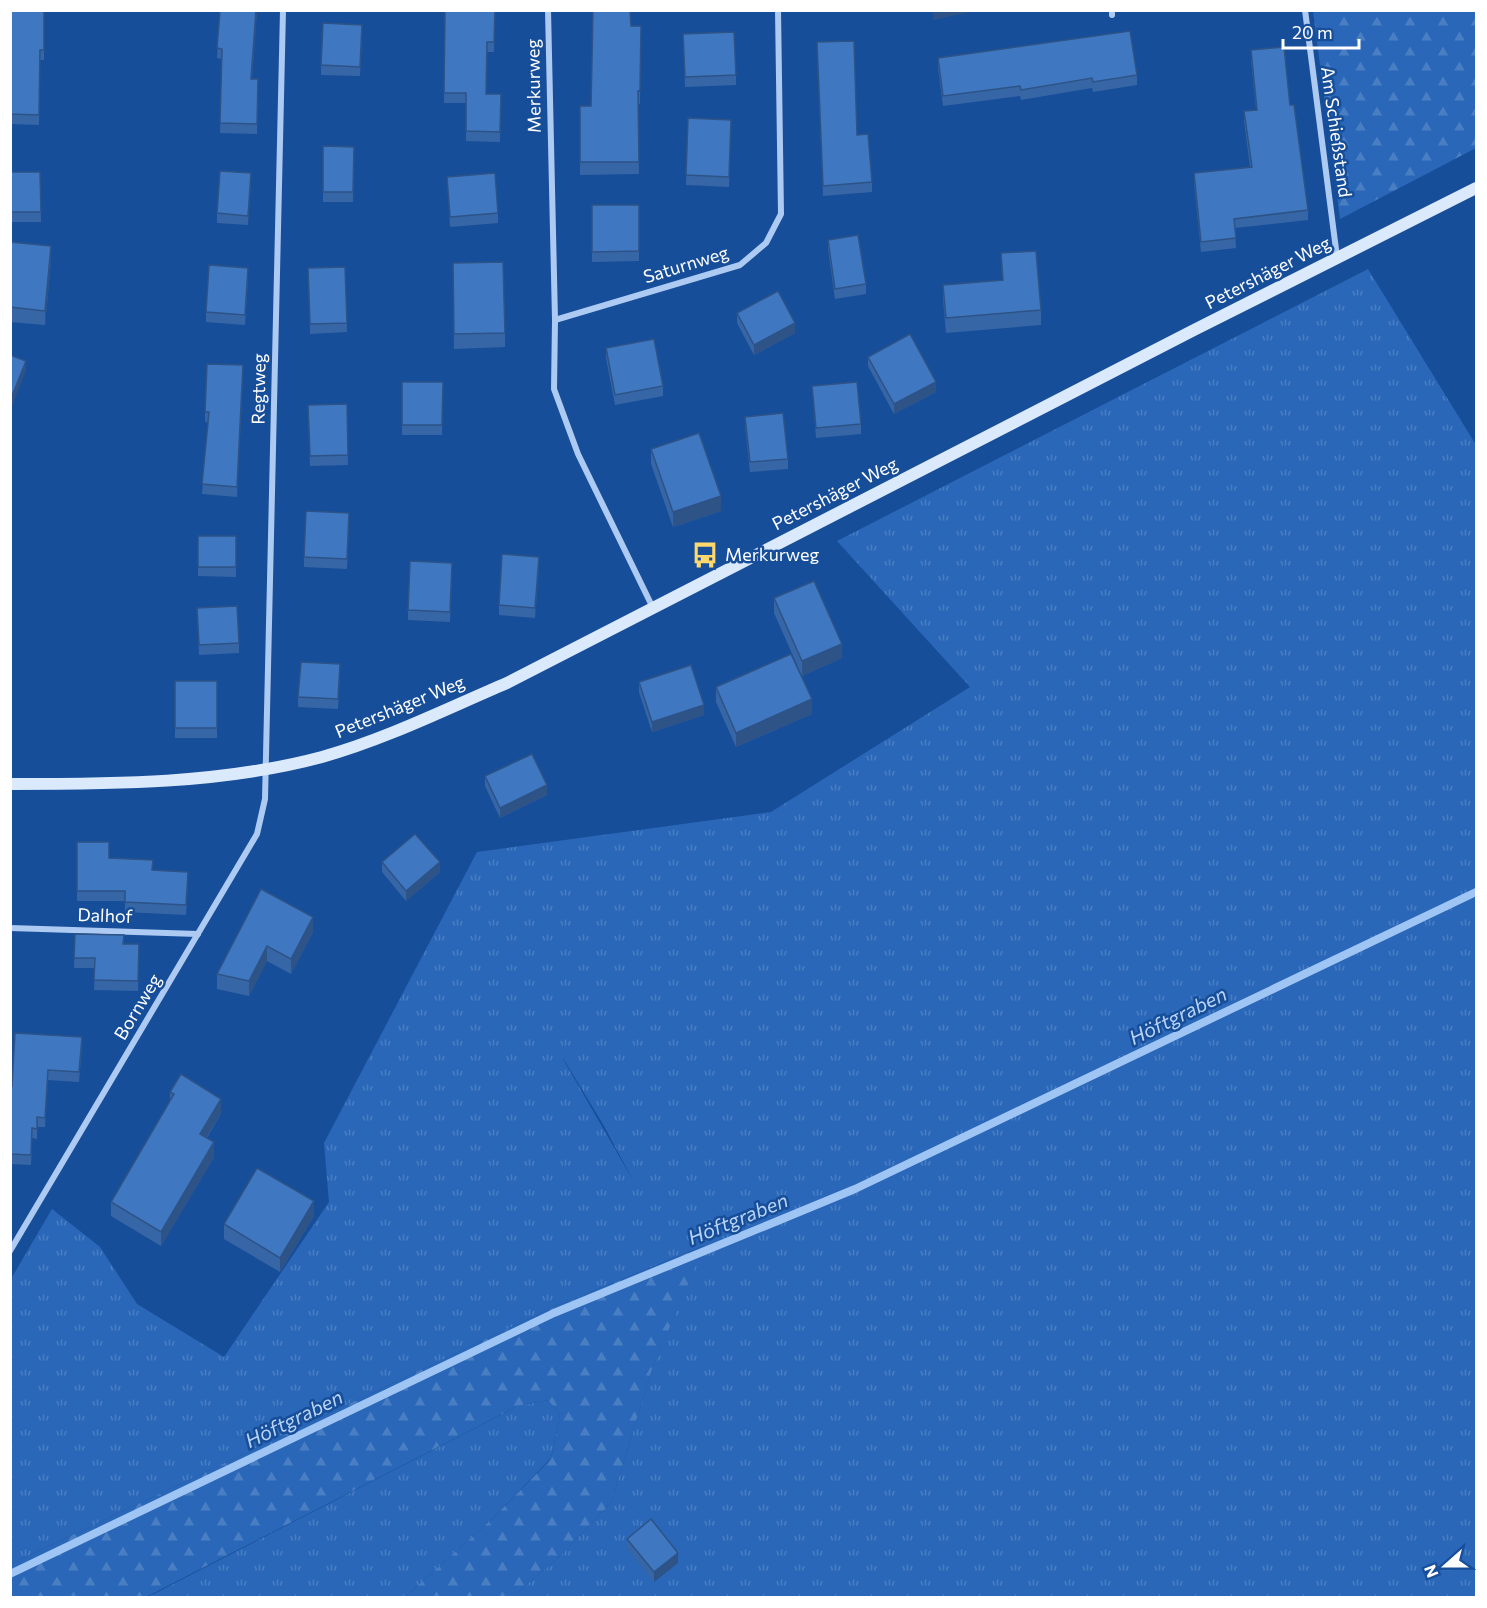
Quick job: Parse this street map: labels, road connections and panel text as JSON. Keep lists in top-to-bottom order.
{
  "streets": {
    "street": [
      "Merkurweg",
      "Am Schießstand",
      "Saturnweg",
      "Petershäger Weg",
      "Regtweg",
      "Dalhof",
      "Bornweg"
    ]
  },
  "crossings": [
    ["Merkurweg", "Saturnweg"],
    ["Merkurweg", "Petershäger Weg"],
    ["Am Schießstand", "Petershäger Weg"],
    ["Petershäger Weg", "Regtweg"],
    ["Petershäger Weg", "Bornweg"],
    ["Regtweg", "Bornweg"],
    ["Dalhof", "Bornweg"]
  ],
  "water": ["Höftgraben"],
  "places": {
    "bus stop": ["Merkurweg"]
  },
  "scale_bar": "20 m",
  "north": "left"
}
